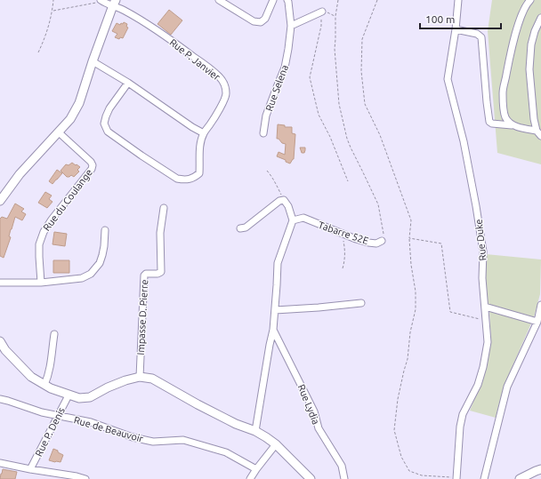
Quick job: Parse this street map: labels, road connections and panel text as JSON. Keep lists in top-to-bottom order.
{
  "streets": {
    "street": [
      "Rue P. Janvier",
      "Rue Selena",
      "Rue du Coulange",
      "Tabarre 52E",
      "Rue Duke",
      "Impasse D. Pierre",
      "Rue Lydia",
      "Rue de Beauvoir",
      "Rue P. Denis"
    ]
  },
  "crossings": [
    ["Rue de Beauvoir", "Rue P. Denis"]
  ],
  "scale_bar": "100 m"
}
